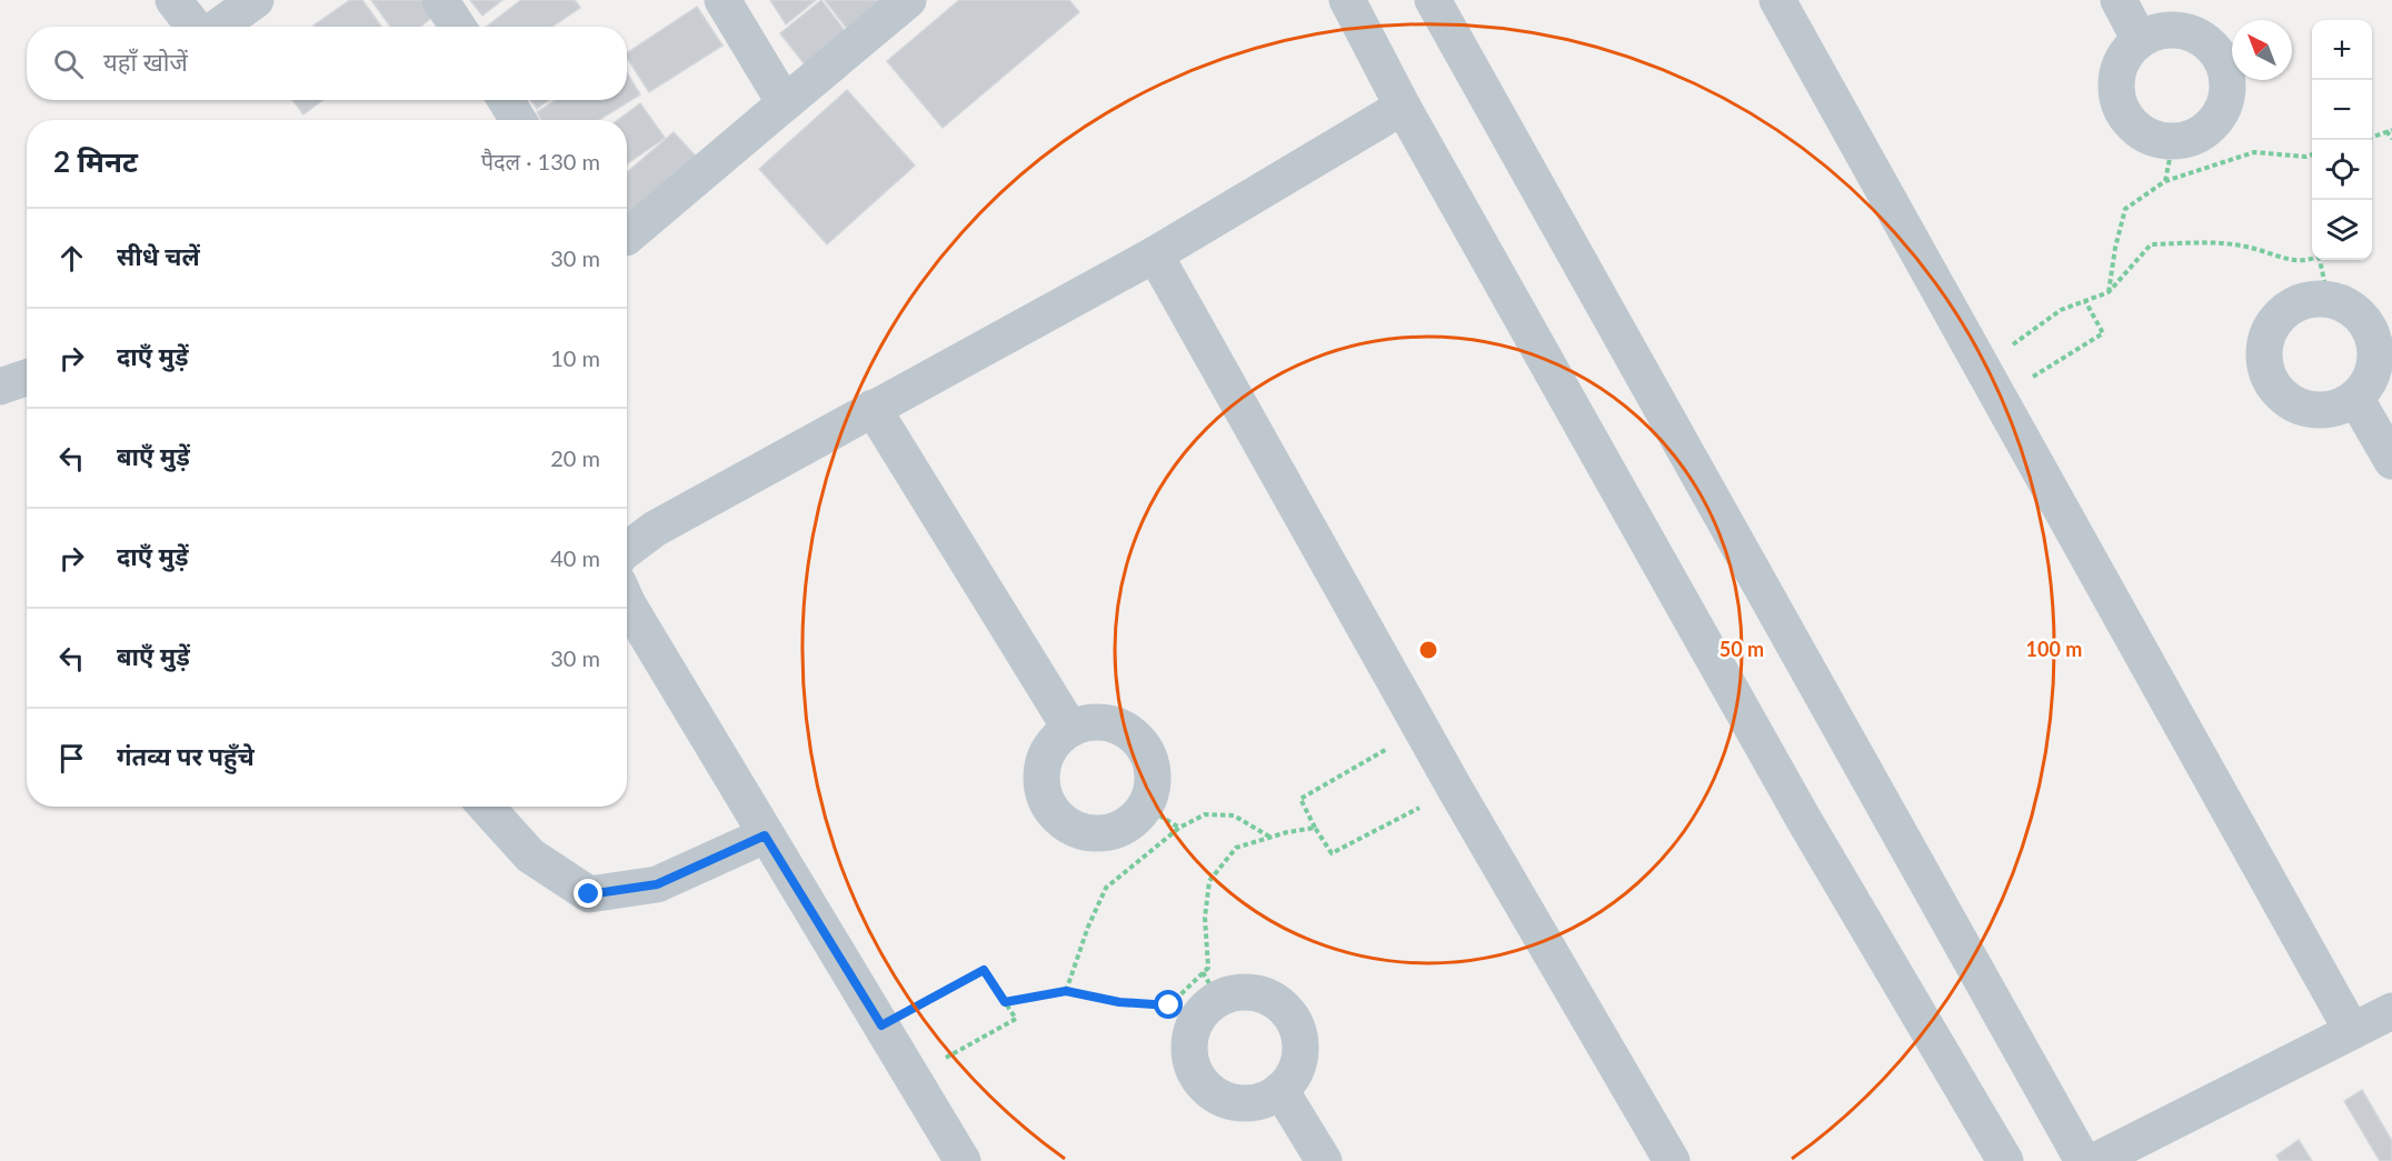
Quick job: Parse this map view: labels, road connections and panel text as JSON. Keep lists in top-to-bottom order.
{
  "north": "top left",
  "page": {
    "map_buttons": ["+", "−"],
    "search": "यहाँ खोजें",
    "heading": ["2 मिनट", "पैदल · 130 m"],
    "list": [
      ["सीधे चलें", "30 m"],
      ["दाएँ मुड़ें", "10 m"],
      ["बाएँ मुड़ें", "20 m"],
      ["दाएँ मुड़ें", "40 m"],
      ["बाएँ मुड़ें", "30 m"],
      "गंतव्य पर पहुँचे"
    ]
  },
  "rings": ["50 m", "100 m"]
}
